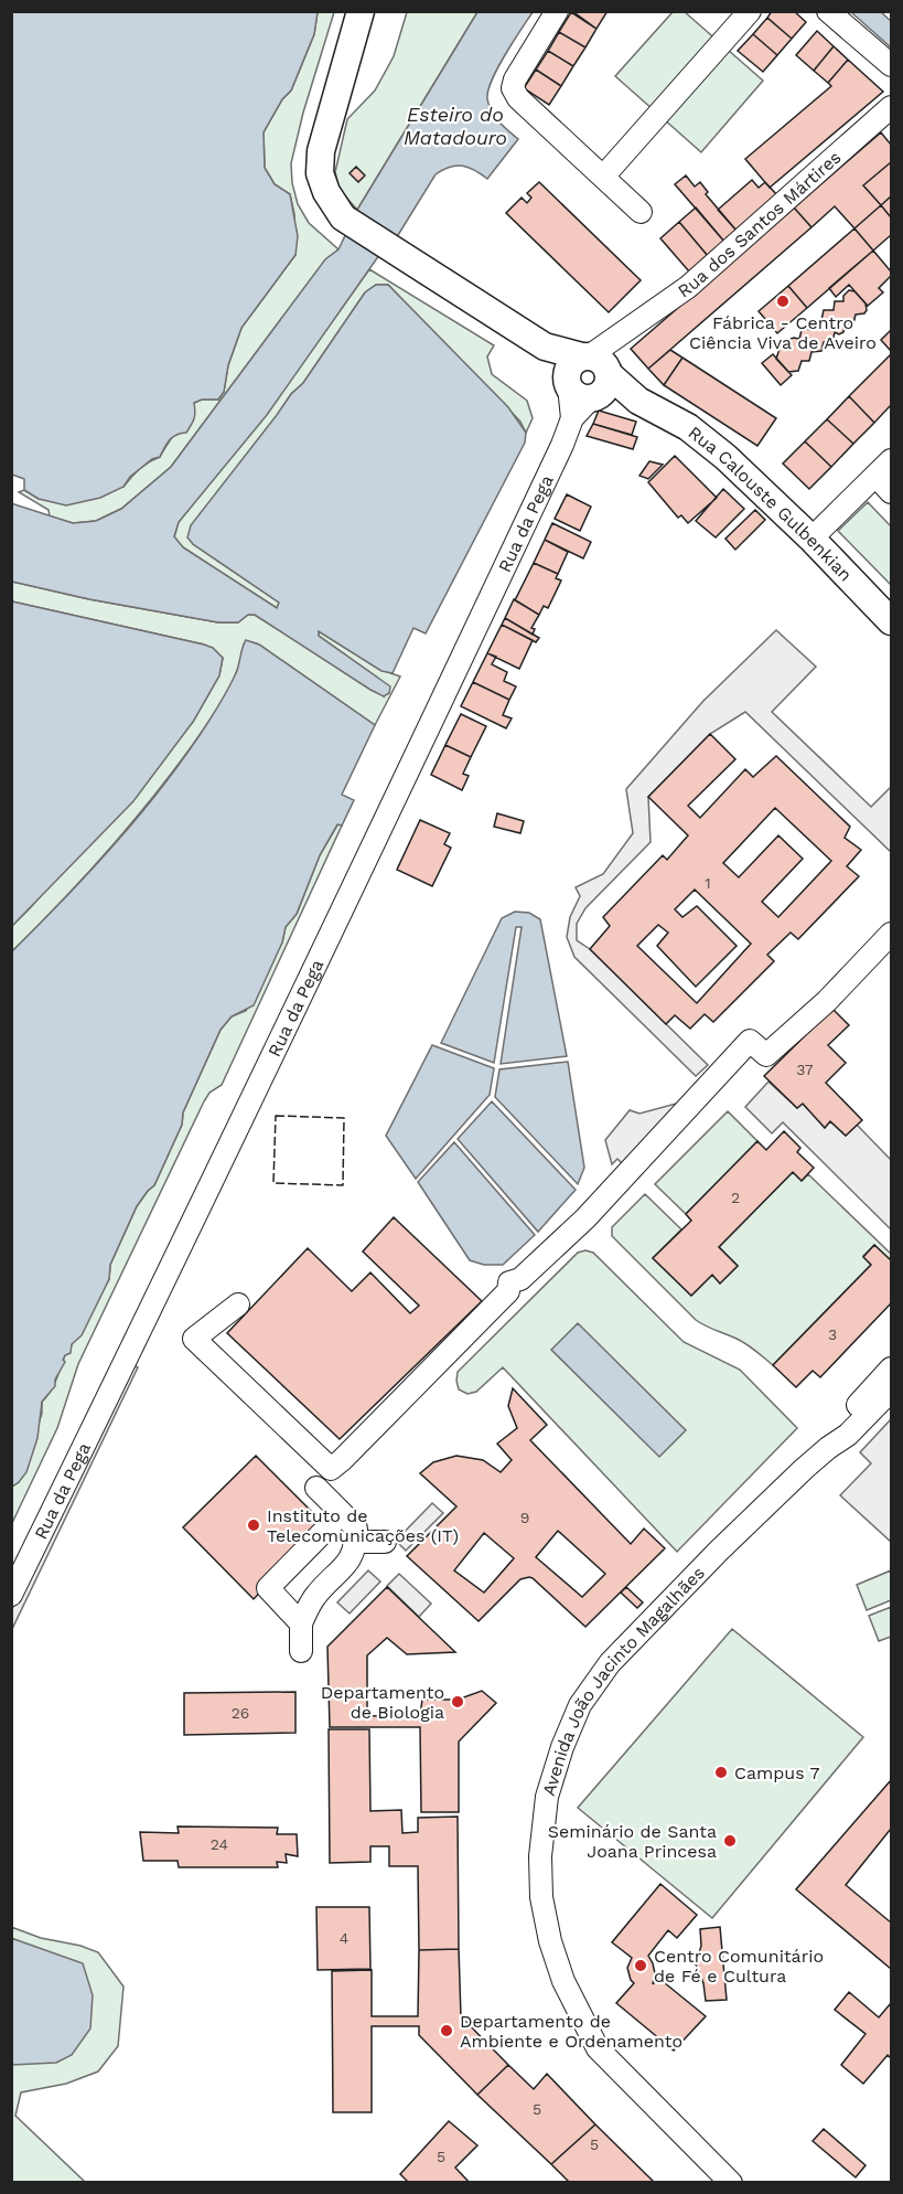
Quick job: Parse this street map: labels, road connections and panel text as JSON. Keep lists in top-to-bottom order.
{
  "streets": {
    "main road": ["Rua Calouste Gulbenkian"],
    "street": ["Rua dos Santos Mártires", "Rua da Pega", "Avenida João Jacinto Magalhães"]
  },
  "crossings": [
    ["Rua dos Santos Mártires", "Rua Calouste Gulbenkian"],
    ["Rua dos Santos Mártires", "Rua da Pega"],
    ["Rua Calouste Gulbenkian", "Rua da Pega"]
  ],
  "water": ["Esteiro do Matadouro"],
  "places": [
    "Fábrica - Centro Ciência Viva de Aveiro",
    "Instituto de Telecomunicações (IT)",
    "Departamento de Biologia",
    "Campus 7",
    "Seminário de Santa Joana Princesa",
    "Centro Comunitário de Fé e Cultura",
    "Departamento de Ambiente e Ordenamento"
  ],
  "house_numbers": [
    "1",
    "37",
    "2",
    "3",
    "9",
    "26",
    "24",
    "4",
    "5",
    "5",
    "5"
  ]
}
